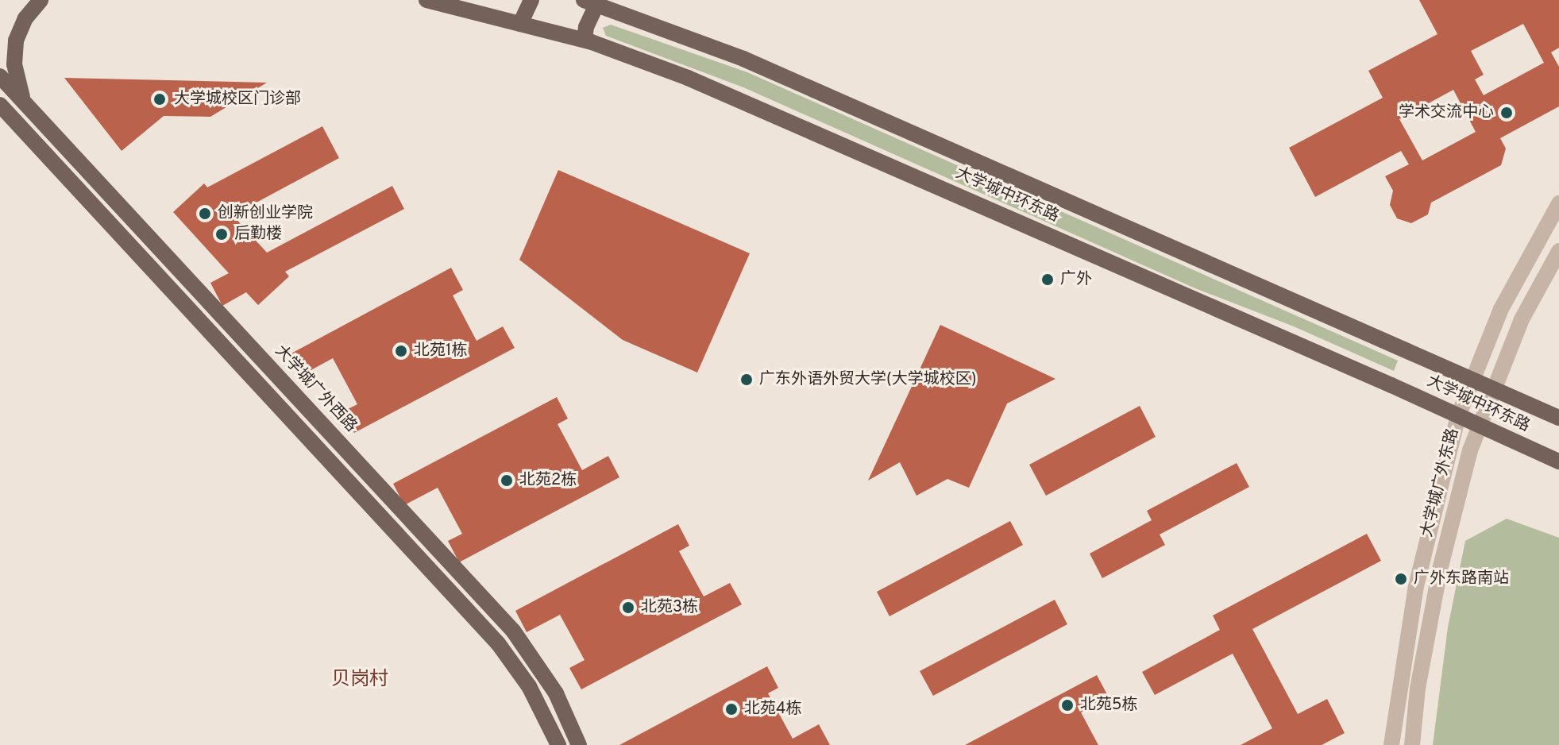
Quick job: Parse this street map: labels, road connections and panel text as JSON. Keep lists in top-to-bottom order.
{
  "streets": {
    "main road": ["大学城中环东路", "大学城广外西路"],
    "street": ["大学城广外东路"]
  },
  "crossings": [
    ["大学城中环东路", "大学城广外东路"]
  ],
  "districts": ["贝岗村"],
  "places": [
    "大学城校区门诊部",
    "学术交流中心",
    "创新创业学院",
    "后勤楼",
    "广外",
    "北苑1栋",
    "广东外语外贸大学(大学城校区)",
    "北苑2栋",
    "广外东路南站",
    "北苑3栋",
    "北苑5栋",
    "北苑4栋"
  ]
}
